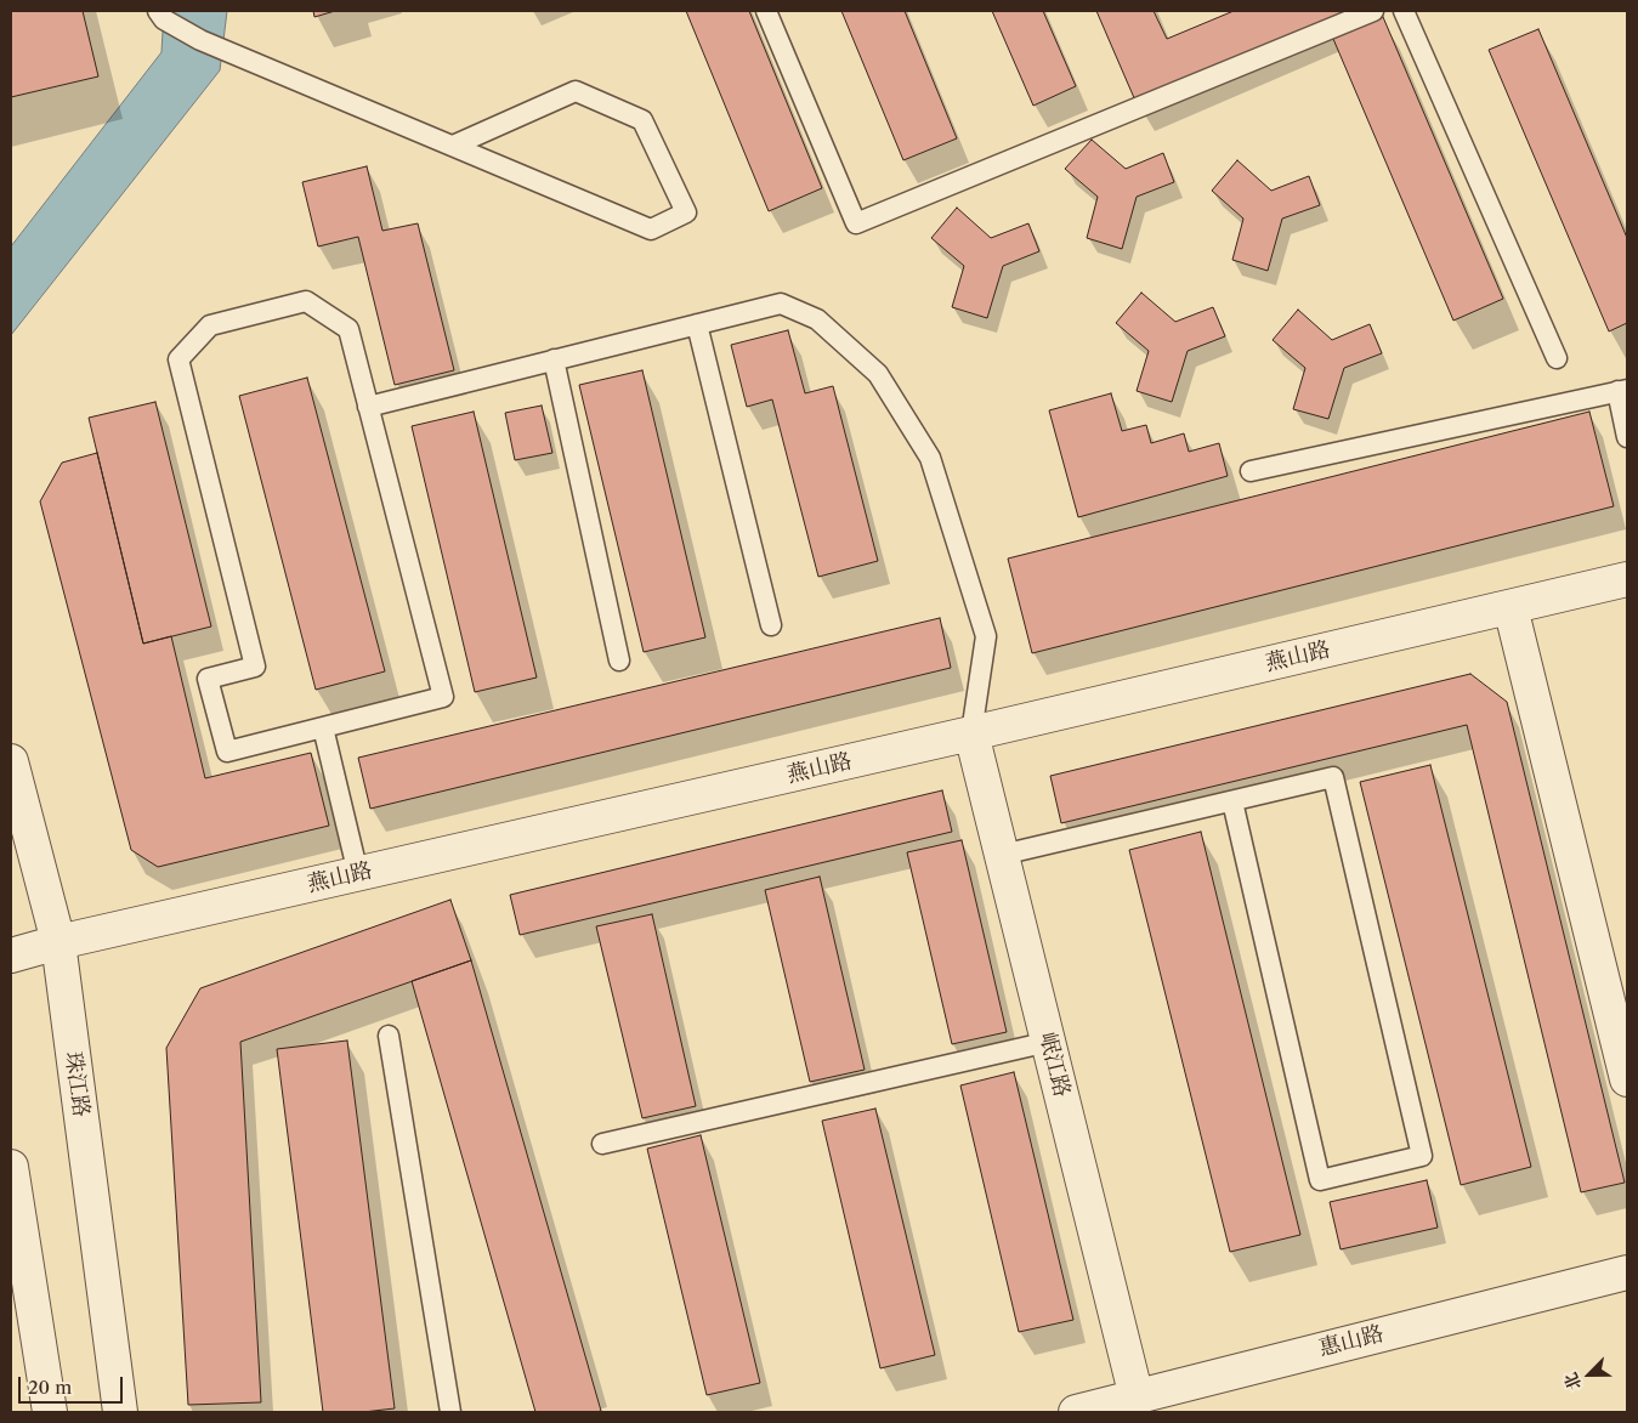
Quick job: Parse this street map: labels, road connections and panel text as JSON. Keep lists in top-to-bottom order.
{
  "streets": {
    "street": [
      "燕山路",
      "岷江路",
      "珠江路",
      "惠山路"
    ]
  },
  "crossings": [
    ["燕山路", "岷江路"],
    ["燕山路", "珠江路"],
    ["岷江路", "惠山路"]
  ],
  "scale_bar": "20 m",
  "north": "bottom left"
}
